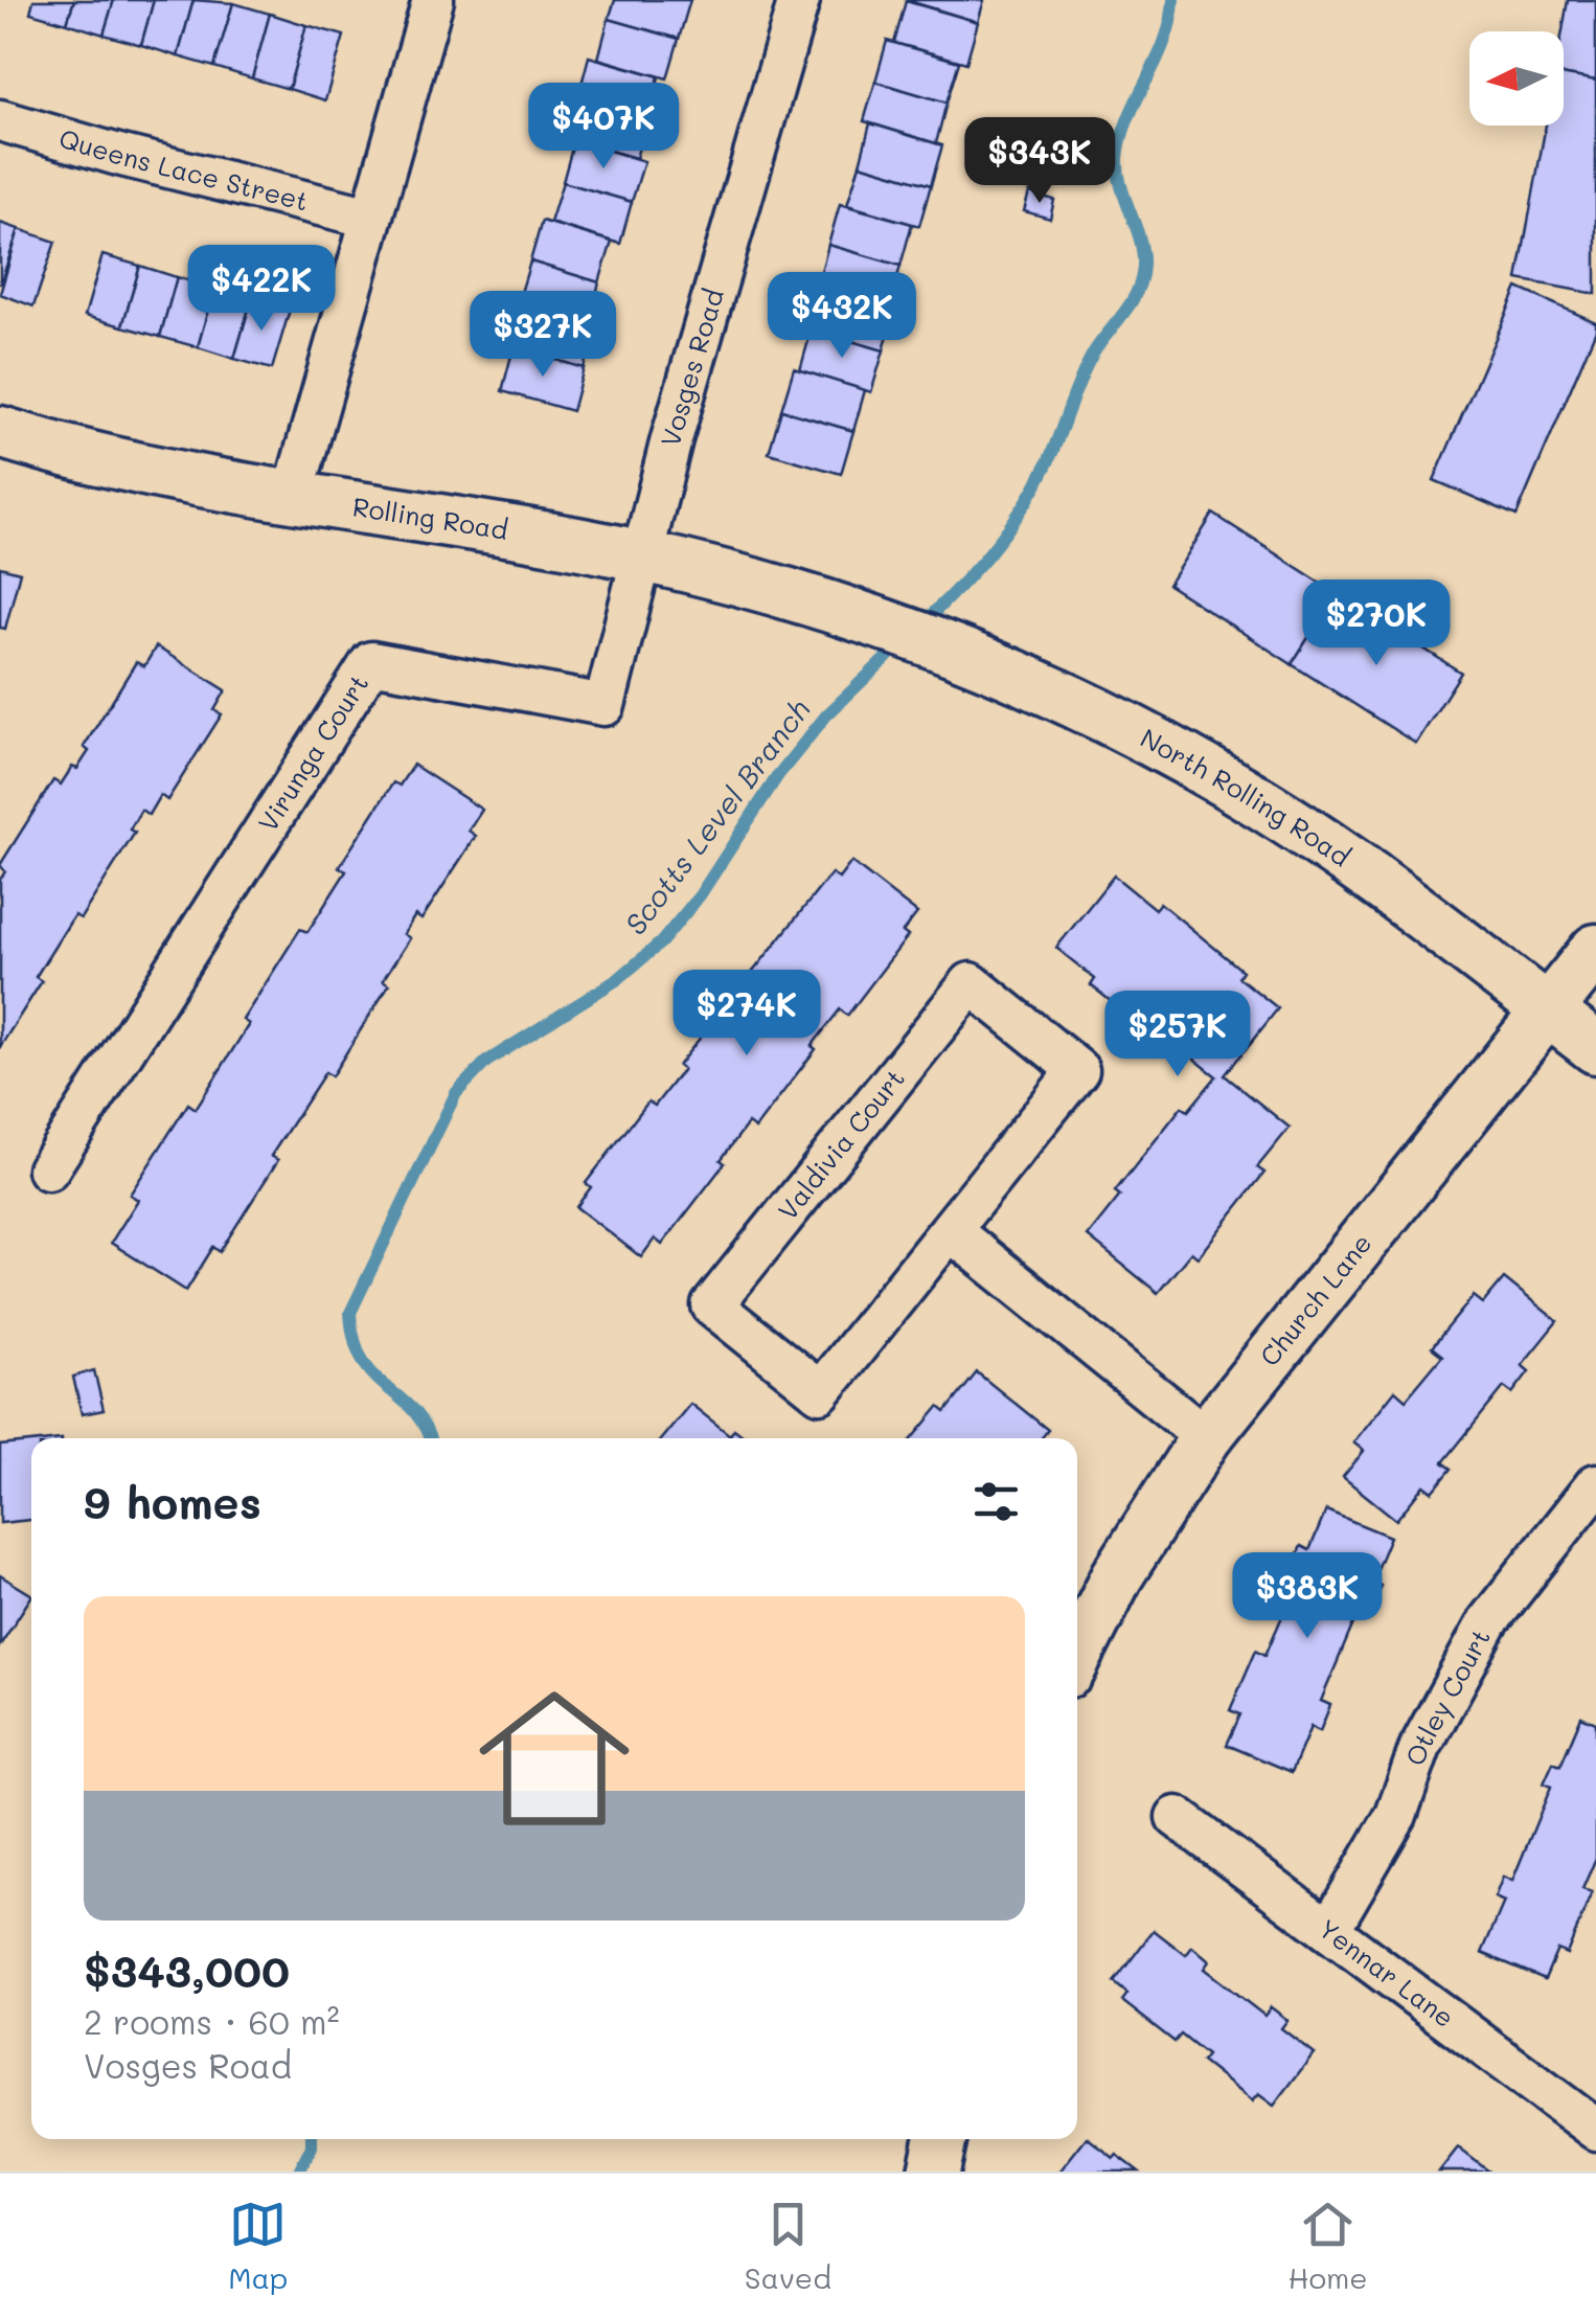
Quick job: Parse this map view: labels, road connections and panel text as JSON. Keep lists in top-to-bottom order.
{
  "streets": {
    "street": [
      "Queens Lace Street",
      "Vosges Road",
      "Rolling Road",
      "Virunga Court",
      "North Rolling Road",
      "Valdivia Court",
      "Church Lane",
      "Otley Court",
      "Yennar Lane"
    ]
  },
  "crossings": [
    ["Vosges Road", "Rolling Road"],
    ["Vosges Road", "Virunga Court"],
    ["Rolling Road", "Virunga Court"],
    ["Rolling Road", "North Rolling Road"],
    ["North Rolling Road", "Church Lane"],
    ["Otley Court", "Yennar Lane"]
  ],
  "water": ["Scotts Level Branch"],
  "north": "left",
  "page": {
    "price": [
      "$407K",
      "$343K",
      "$422K",
      "$432K",
      "$327K",
      "$270K",
      "$274K",
      "$257K",
      "$383K"
    ],
    "heading": "9 homes",
    "list": [
      {
        "name": "$343,000",
        "note": "2 rooms · 60 m² · Vosges Road"
      }
    ],
    "tabs": ["Map", "Saved", "Home"]
  }
}
